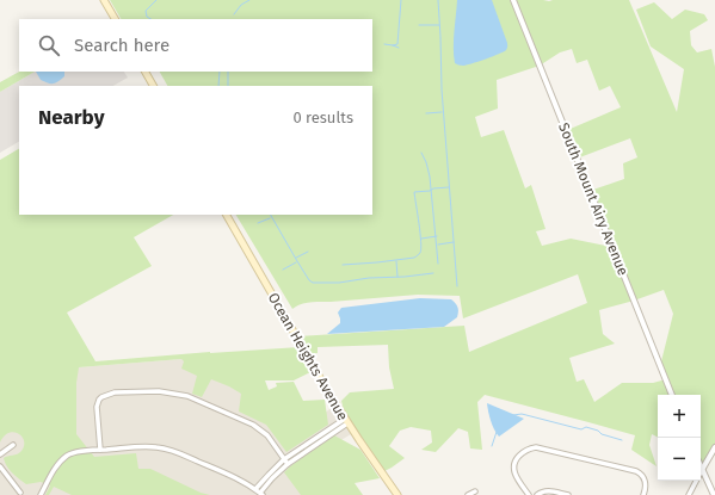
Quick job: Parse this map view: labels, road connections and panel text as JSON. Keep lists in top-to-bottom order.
{
  "streets": {
    "main road": ["Ocean Heights Avenue"],
    "street": ["South Mount Airy Avenue"]
  },
  "page": {
    "search": "Search here",
    "heading": ["Nearby", "0 results"],
    "map_buttons": ["+", "−"]
  }
}
